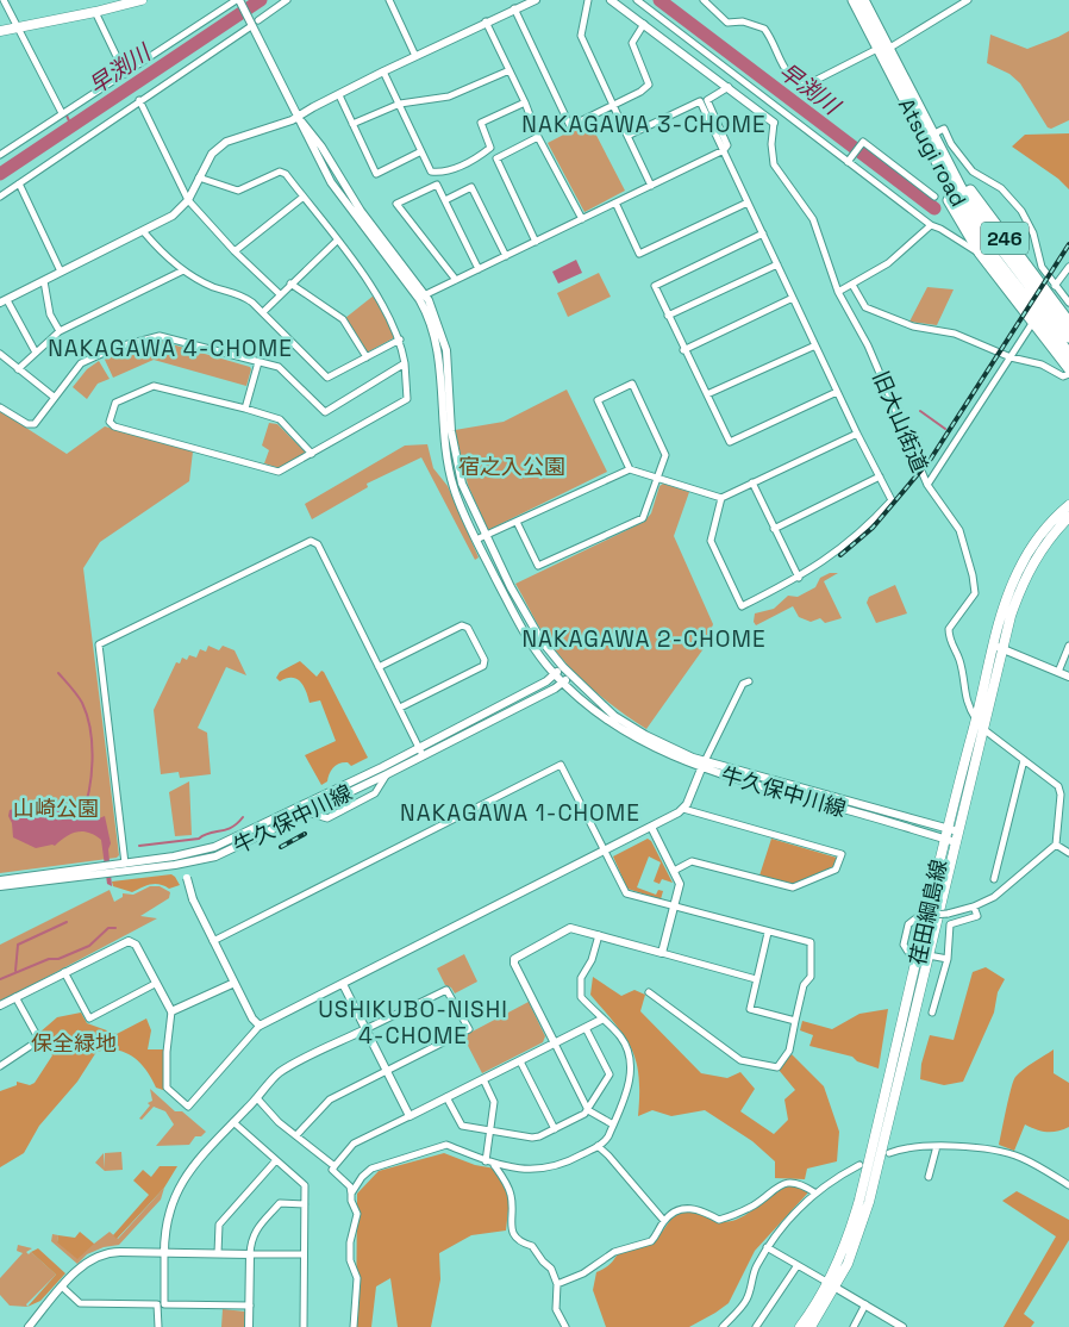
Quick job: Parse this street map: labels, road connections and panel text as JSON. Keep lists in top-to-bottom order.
{
  "streets": {
    "highway": ["Atsugi road", "246"],
    "main road": ["荏田綱島線"],
    "street": ["旧大山街道", "牛久保中川線"]
  },
  "crossings": [
    ["Atsugi road", "246"],
    ["旧大山街道", "荏田綱島線"],
    ["牛久保中川線", "荏田綱島線"]
  ],
  "districts": [
    "NAKAGAWA 3-CHOME",
    "NAKAGAWA 4-CHOME",
    "NAKAGAWA 2-CHOME",
    "NAKAGAWA 1-CHOME",
    "USHIKUBO-NISHI 4-CHOME"
  ],
  "water": ["早渕川"],
  "parks": ["宿之入公園", "山崎公園", "保全緑地"]
}
